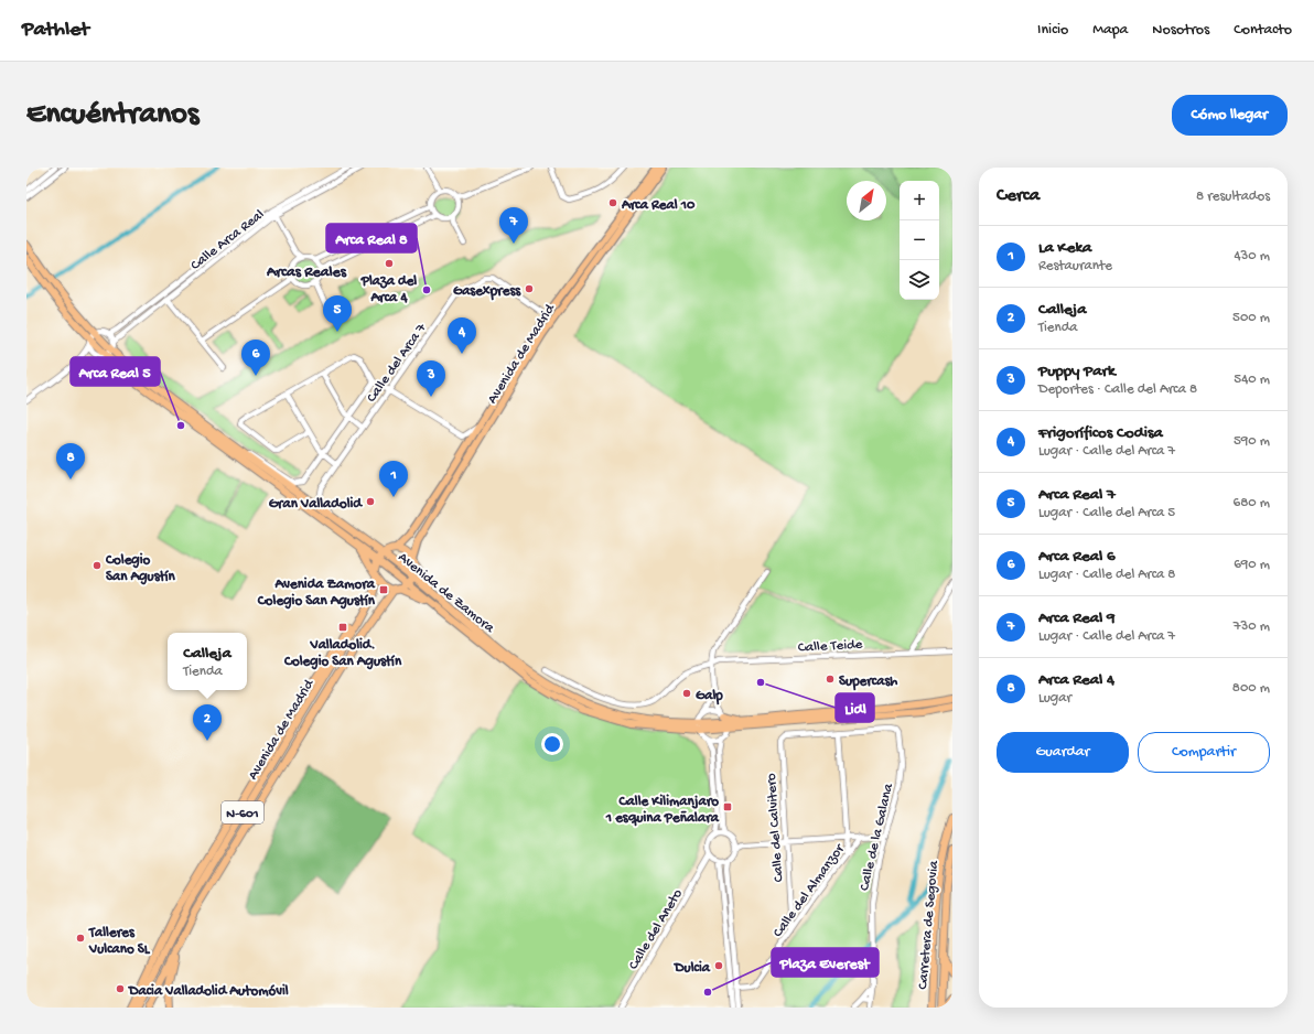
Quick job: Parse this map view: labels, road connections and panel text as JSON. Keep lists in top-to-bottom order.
{
  "streets": {
    "highway": [
      "Avenida de Madrid",
      "Avenida de Zamora",
      "N-601",
      "Carretera de Segovia"
    ],
    "street": [
      "Calle Arca Real",
      "Calle del Arca 7",
      "Calle Teide",
      "Calle del Calvitero",
      "Calle de la Galana",
      "Calle del Almanzor",
      "Calle del Aneto"
    ]
  },
  "crossings": [
    ["Calle del Arca 7", "Avenida de Zamora"],
    ["Calle del Calvitero", "Calle de la Galana"],
    ["Calle del Calvitero", "Calle del Almanzor"]
  ],
  "districts": ["Arcas Reales"],
  "places": {
    "other": [
      "Arca Real 10",
      "Plaza del Arca 4",
      "Gasexpress",
      "Arca Real 8",
      "Arca Real 5",
      "Gran Valladolid",
      "Colegio San Agustín",
      "Supercash",
      "Lidl",
      "Galp",
      "Talleres Vulcano SL",
      "Dulcia",
      "Dacia Valladolid Automóvil",
      "Plaza Everest"
    ],
    "transit": ["Avenida Zamora Colegio San Agustín", "Valladolid. Colegio San Agustín", "Calle Kilimanjaro 1 esquina Peñalara"]
  },
  "north": "top right",
  "page": {
    "header": "Pathlet",
    "nav": [
      "Inicio",
      "Mapa",
      "Nosotros",
      "Contacto"
    ],
    "buttons": [
      "Cómo llegar",
      ["Guardar", "Compartir"]
    ],
    "title": "Encuéntranos",
    "heading": ["Cerca", "8 resultados"],
    "map_buttons": ["+", "−"],
    "pins": [
      "7",
      "5",
      "4",
      "6",
      "3",
      "8",
      "1",
      "2"
    ],
    "list": [
      {
        "mark": "1",
        "name": "La Keka",
        "note": "Restaurante",
        "value": "430 m"
      },
      {
        "mark": "2",
        "name": "Calleja",
        "note": "Tienda",
        "value": "500 m"
      },
      {
        "mark": "3",
        "name": "Puppy Park",
        "note": "Deportes · Calle del Arca 8",
        "value": "540 m"
      },
      {
        "mark": "4",
        "name": "Frigoríficos Codisa",
        "note": "Lugar · Calle del Arca 7",
        "value": "590 m"
      },
      {
        "mark": "5",
        "name": "Arca Real 7",
        "note": "Lugar · Calle del Arca 5",
        "value": "680 m"
      },
      {
        "mark": "6",
        "name": "Arca Real 6",
        "note": "Lugar · Calle del Arca 8",
        "value": "690 m"
      },
      {
        "mark": "7",
        "name": "Arca Real 9",
        "note": "Lugar · Calle del Arca 7",
        "value": "730 m"
      },
      {
        "mark": "8",
        "name": "Arca Real 4",
        "note": "Lugar",
        "value": "800 m"
      }
    ],
    "popup": ["Calleja", "Tienda"]
  }
}
